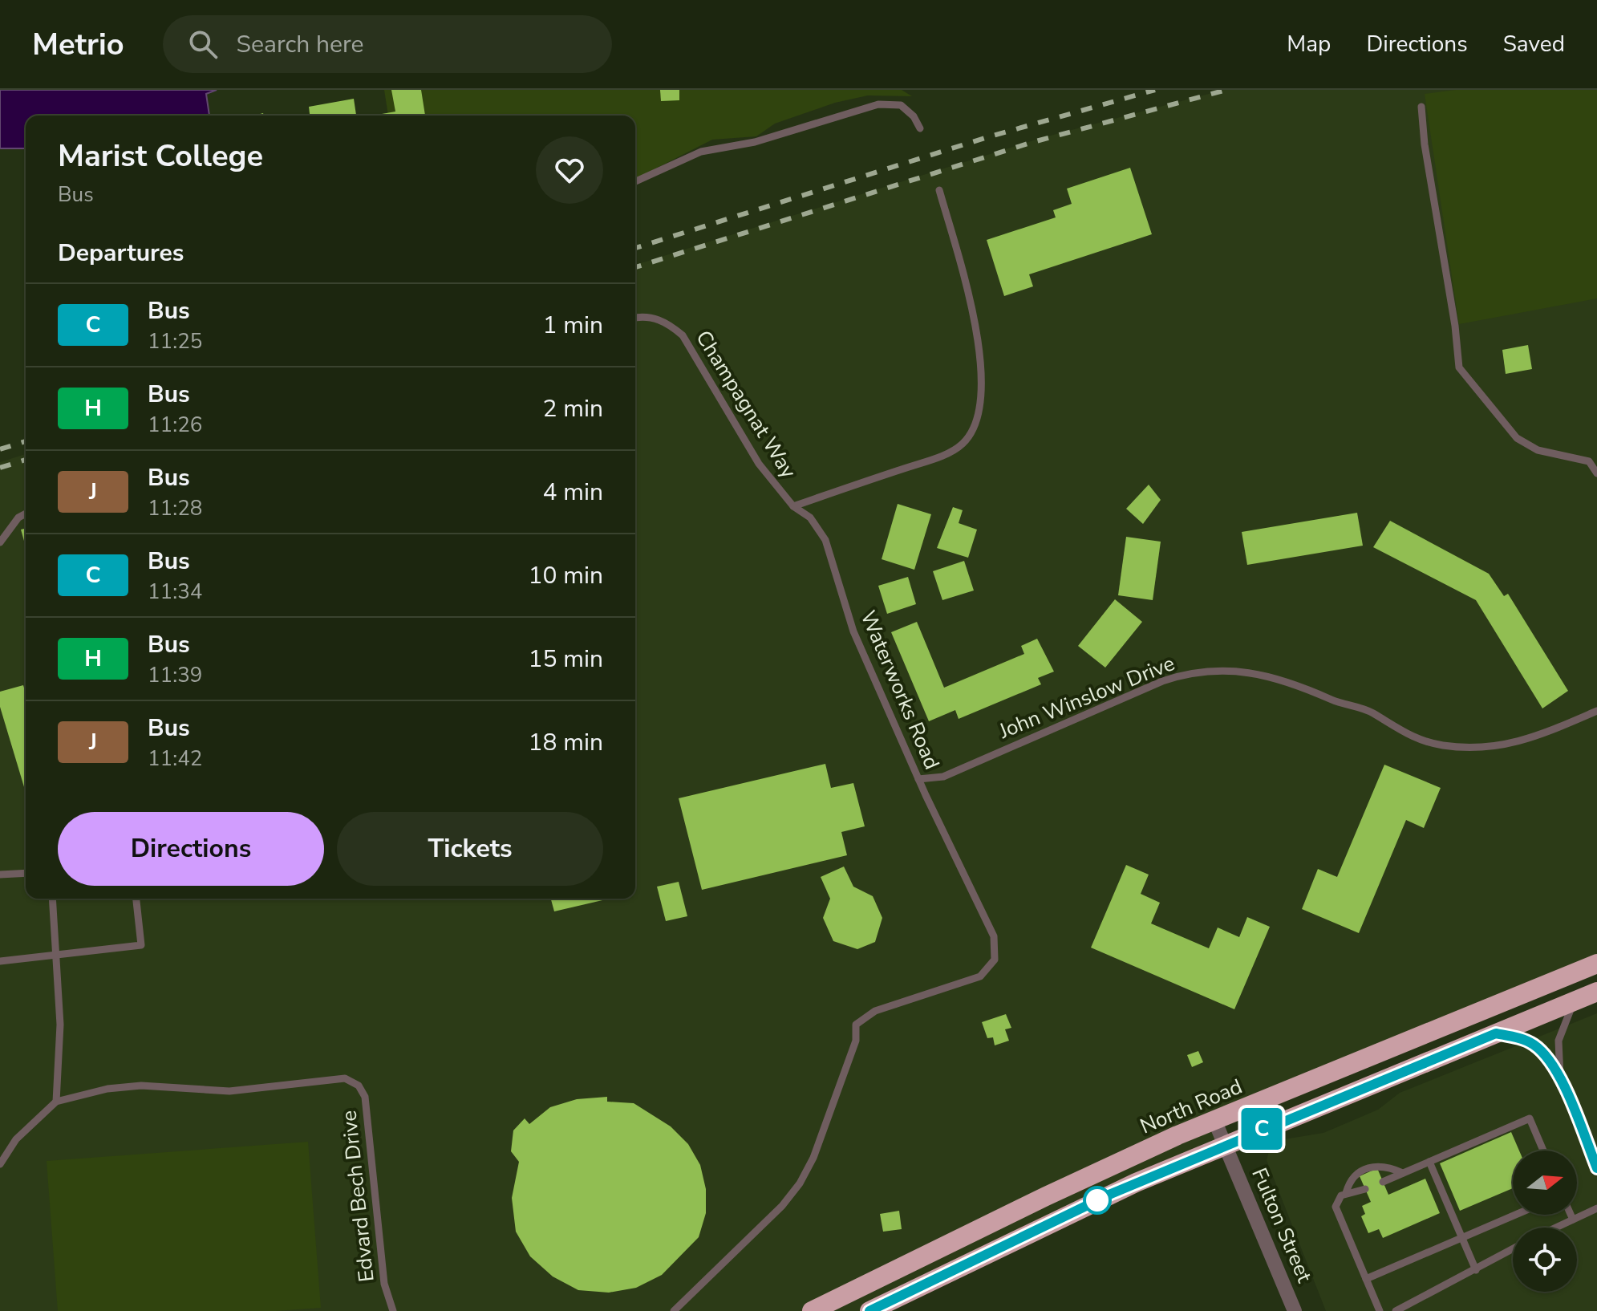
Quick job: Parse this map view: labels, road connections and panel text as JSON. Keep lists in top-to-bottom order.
{
  "streets": {
    "highway": ["North Road"],
    "street": ["Fulton Street"],
    "lane": [
      "Champagnat Way",
      "Waterworks Road",
      "John Winslow Drive",
      "Edvard Bech Drive"
    ]
  },
  "crossings": [
    ["Champagnat Way", "Waterworks Road"],
    ["Waterworks Road", "John Winslow Drive"],
    ["North Road", "Fulton Street"]
  ],
  "lines": ["bus line C"],
  "north": "right",
  "page": {
    "header": "Metrio",
    "search": "Search here",
    "nav": ["Map", "Directions", "Saved"],
    "on_map": "C",
    "heading": [
      ["Marist College", "Bus"],
      "Departures"
    ],
    "list": [
      {
        "mark": "C",
        "name": "Bus",
        "note": "11:25",
        "value": "1 min"
      },
      {
        "mark": "H",
        "name": "Bus",
        "note": "11:26",
        "value": "2 min"
      },
      {
        "mark": "J",
        "name": "Bus",
        "note": "11:28",
        "value": "4 min"
      },
      {
        "mark": "C",
        "name": "Bus",
        "note": "11:34",
        "value": "10 min"
      },
      {
        "mark": "H",
        "name": "Bus",
        "note": "11:39",
        "value": "15 min"
      },
      {
        "mark": "J",
        "name": "Bus",
        "note": "11:42",
        "value": "18 min"
      }
    ],
    "buttons": ["Directions", "Tickets"]
  }
}
